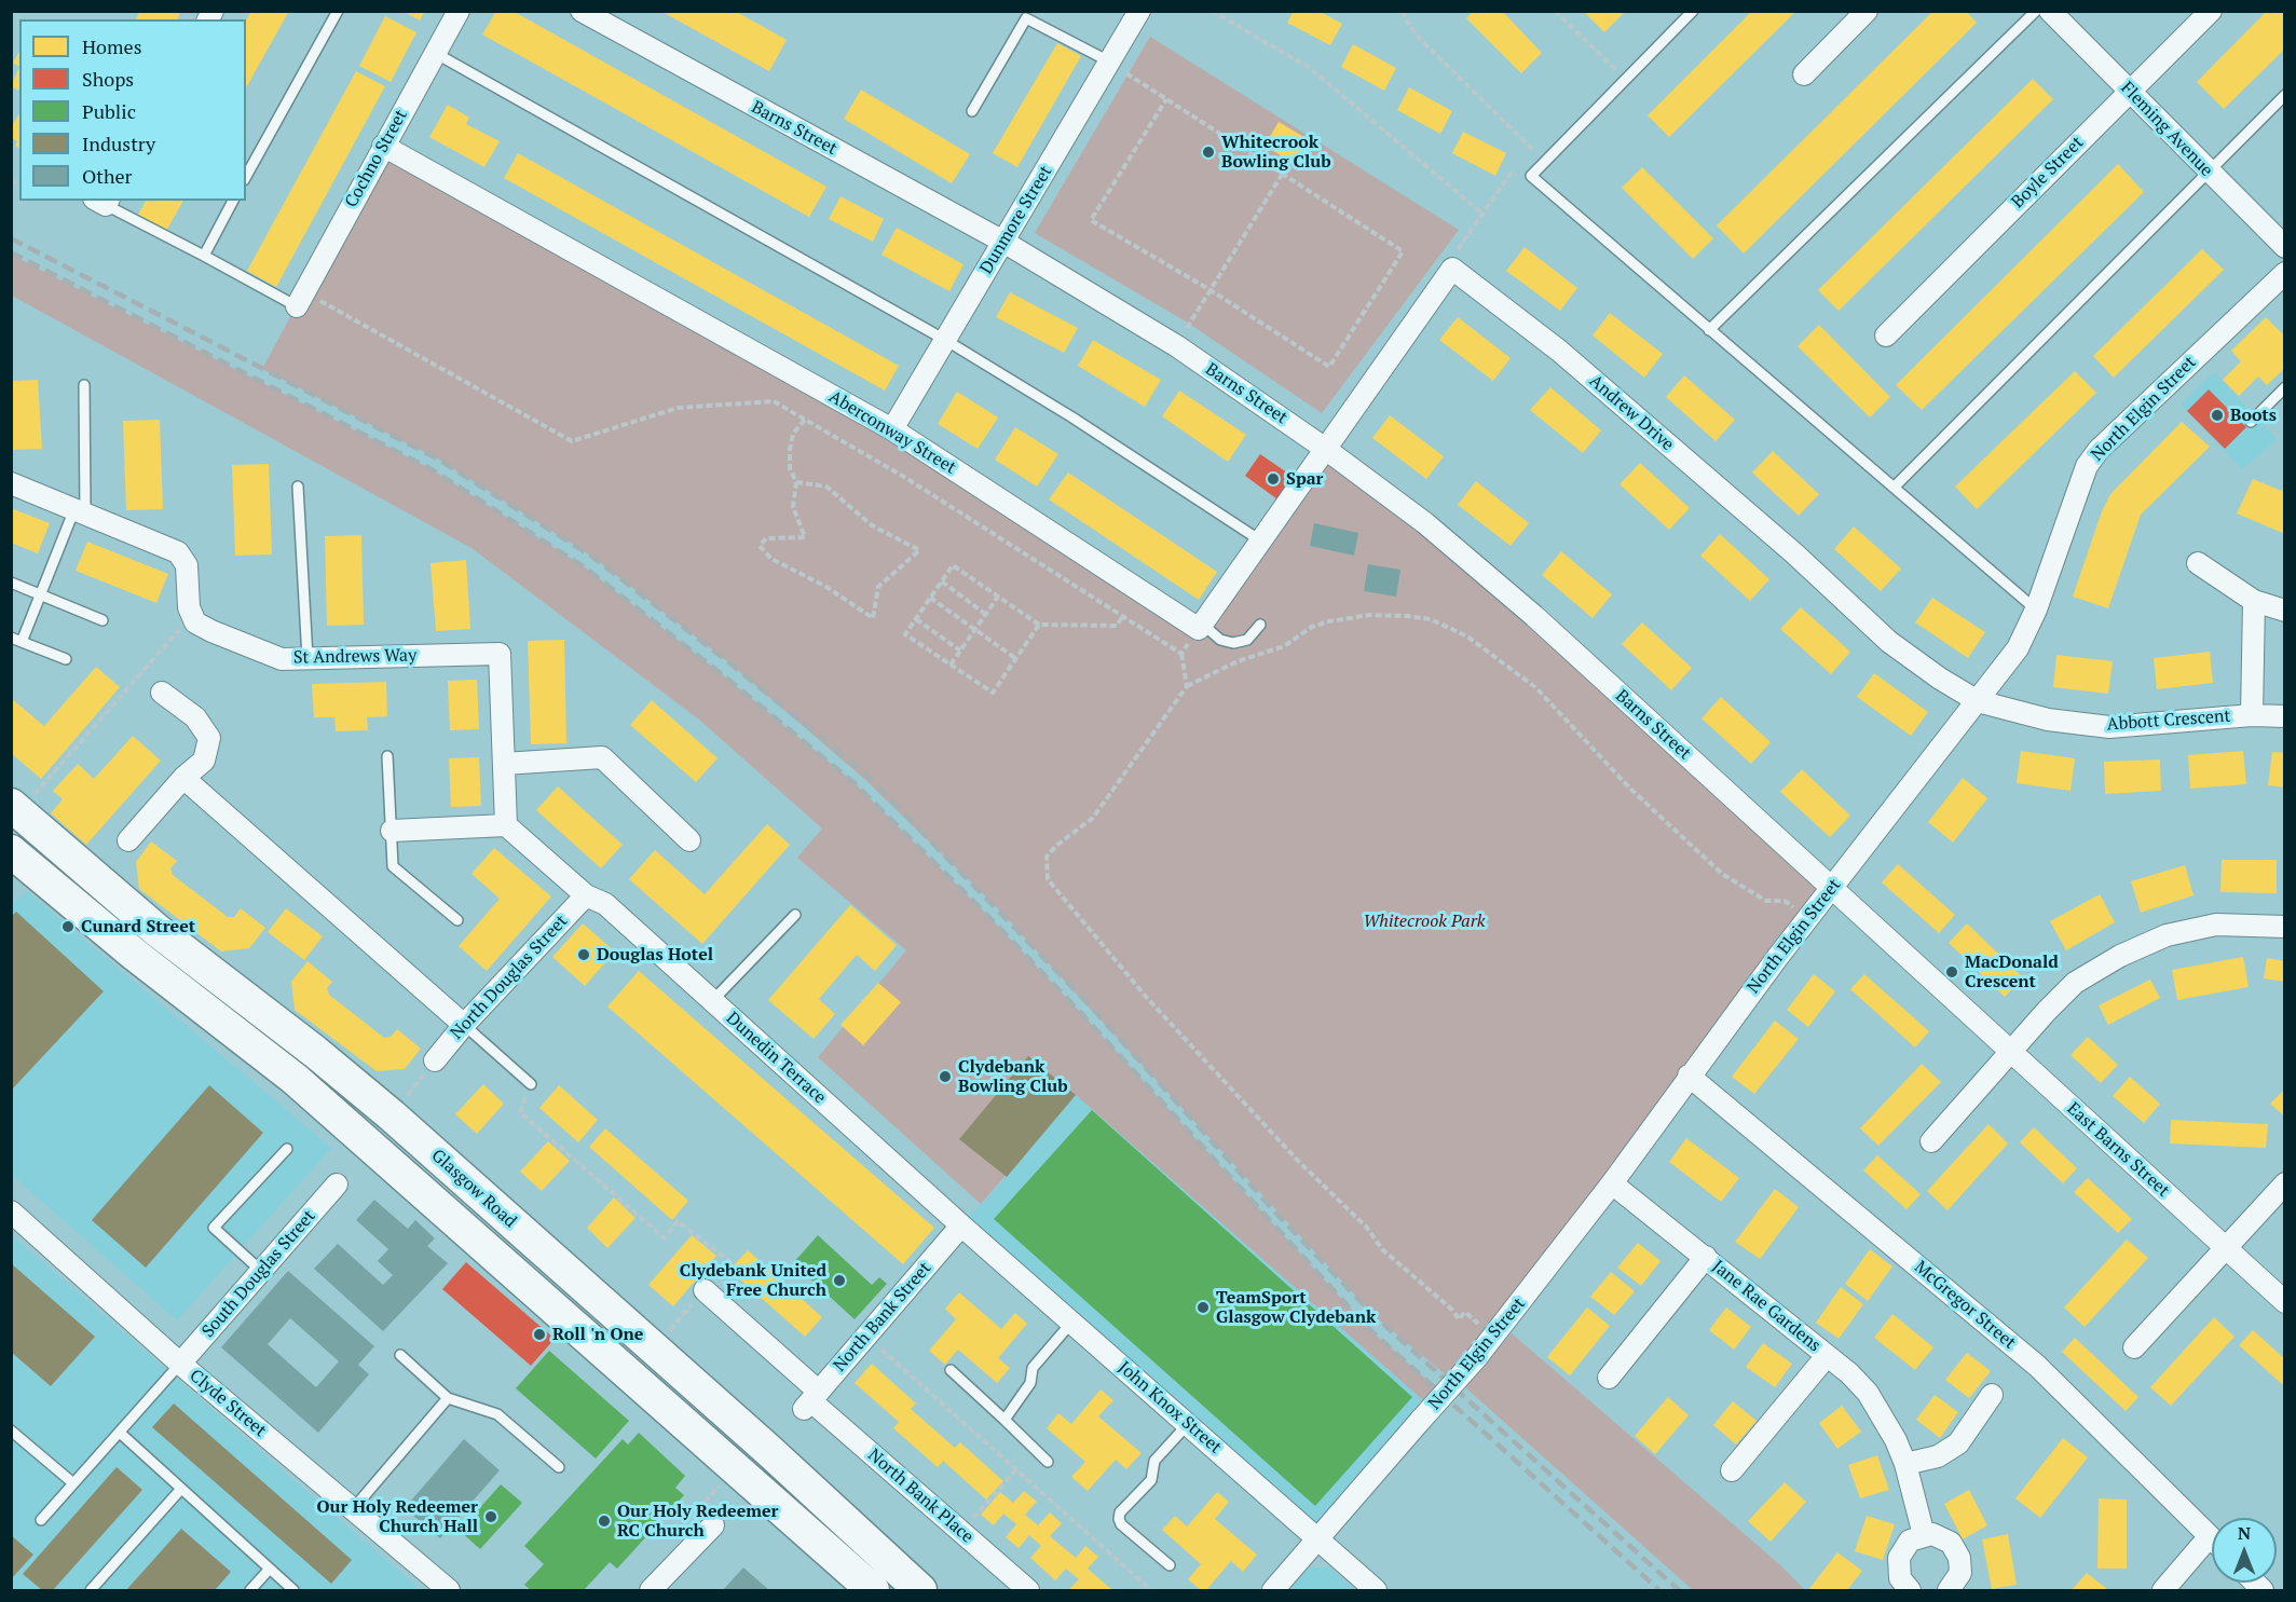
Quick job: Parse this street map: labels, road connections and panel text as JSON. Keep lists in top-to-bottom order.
{
  "streets": {
    "main road": ["Glasgow Road"],
    "street": [
      "Barns Street",
      "Fleming Avenue",
      "Cochno Street",
      "Boyle Street",
      "Dunmore Street",
      "North Elgin Street",
      "Andrew Drive",
      "Aberconway Street",
      "St Andrews Way",
      "Abbott Crescent",
      "North Douglas Street",
      "Dunedin Terrace",
      "East Barns Street",
      "South Douglas Street",
      "McGregor Street",
      "Jane Rae Gardens",
      "North Bank Street",
      "Clyde Street",
      "John Knox Street",
      "North Bank Place"
    ]
  },
  "crossings": [
    ["Barns Street", "Dunmore Street"],
    ["Barns Street", "North Elgin Street"],
    ["Barns Street", "East Barns Street"],
    ["Fleming Avenue", "Boyle Street"],
    ["Cochno Street", "Aberconway Street"],
    ["Dunmore Street", "Aberconway Street"],
    ["North Elgin Street", "Andrew Drive"],
    ["North Elgin Street", "Abbott Crescent"],
    ["North Elgin Street", "East Barns Street"],
    ["North Elgin Street", "McGregor Street"],
    ["North Elgin Street", "Jane Rae Gardens"],
    ["North Elgin Street", "John Knox Street"],
    ["Andrew Drive", "Abbott Crescent"],
    ["North Douglas Street", "Dunedin Terrace"],
    ["Dunedin Terrace", "North Bank Street"],
    ["Dunedin Terrace", "John Knox Street"],
    ["South Douglas Street", "Clyde Street"],
    ["North Bank Street", "John Knox Street"],
    ["North Bank Street", "North Bank Place"]
  ],
  "parks": ["Whitecrook Park"],
  "places": [
    "Whitecrook Bowling Club",
    "Boots",
    "Spar",
    "Cunard Street",
    "Douglas Hotel",
    "MacDonald Crescent",
    "Clydebank Bowling Club",
    "Clydebank United Free Church",
    "TeamSport Glasgow Clydebank",
    "Roll 'n One",
    "Our Holy Redeemer Church Hall",
    "Our Holy Redeemer RC Church"
  ],
  "legend": [
    "Homes",
    "Shops",
    "Public",
    "Industry",
    "Other"
  ],
  "north": "top"
}
